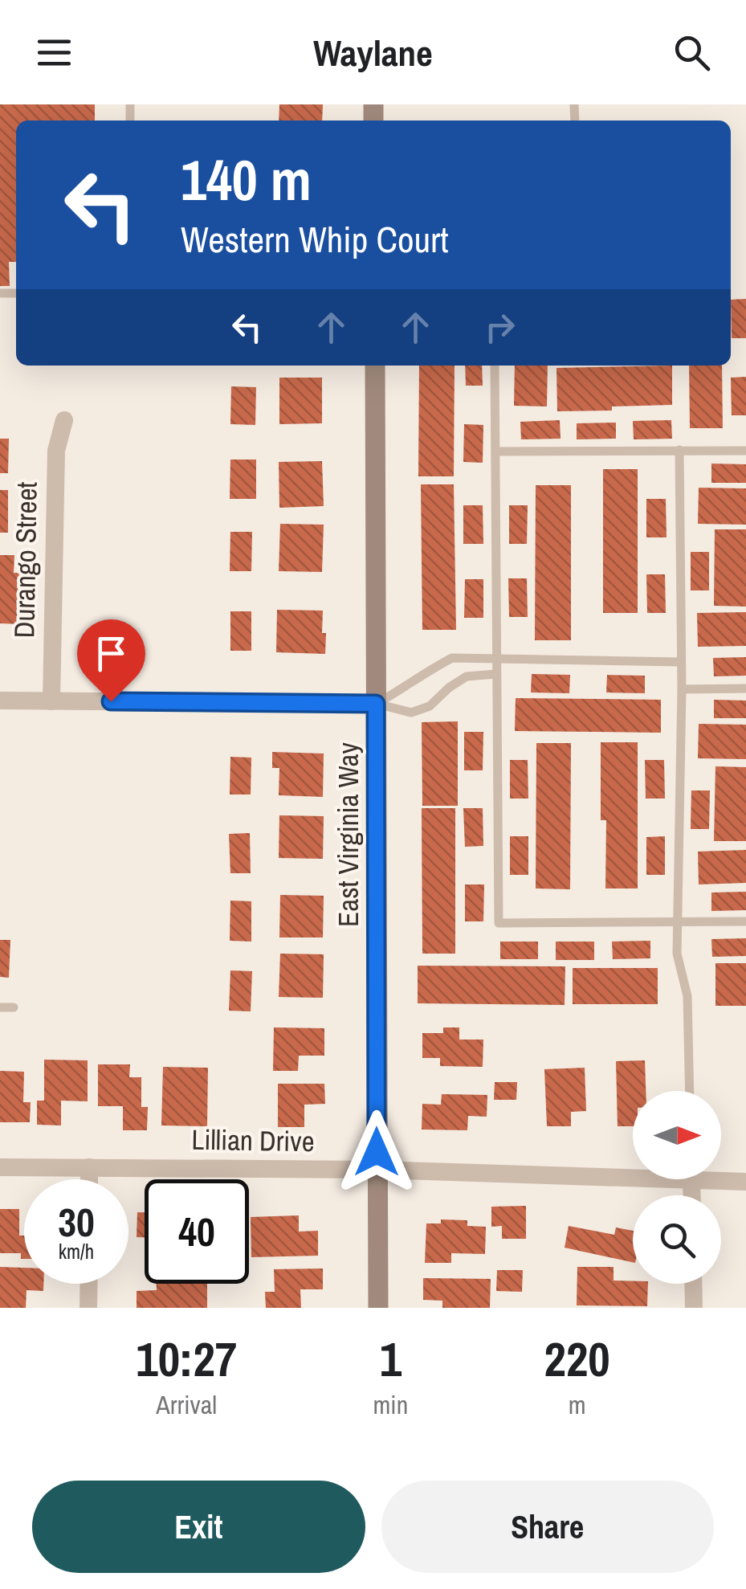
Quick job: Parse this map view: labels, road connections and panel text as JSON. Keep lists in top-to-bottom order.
{
  "streets": {
    "street": ["Durango Street", "East Virginia Way", "Lillian Drive"]
  },
  "crossings": [
    ["East Virginia Way", "Lillian Drive"]
  ],
  "north": "right",
  "page": {
    "header": "Waylane",
    "turn": ["140 m", "Western Whip Court"],
    "speed": "30 km/h",
    "limit": "40",
    "eta": [
      "10:27",
      "Arrival",
      "1",
      "min",
      "220",
      "m"
    ],
    "buttons": ["Exit", "Share"]
  }
}
